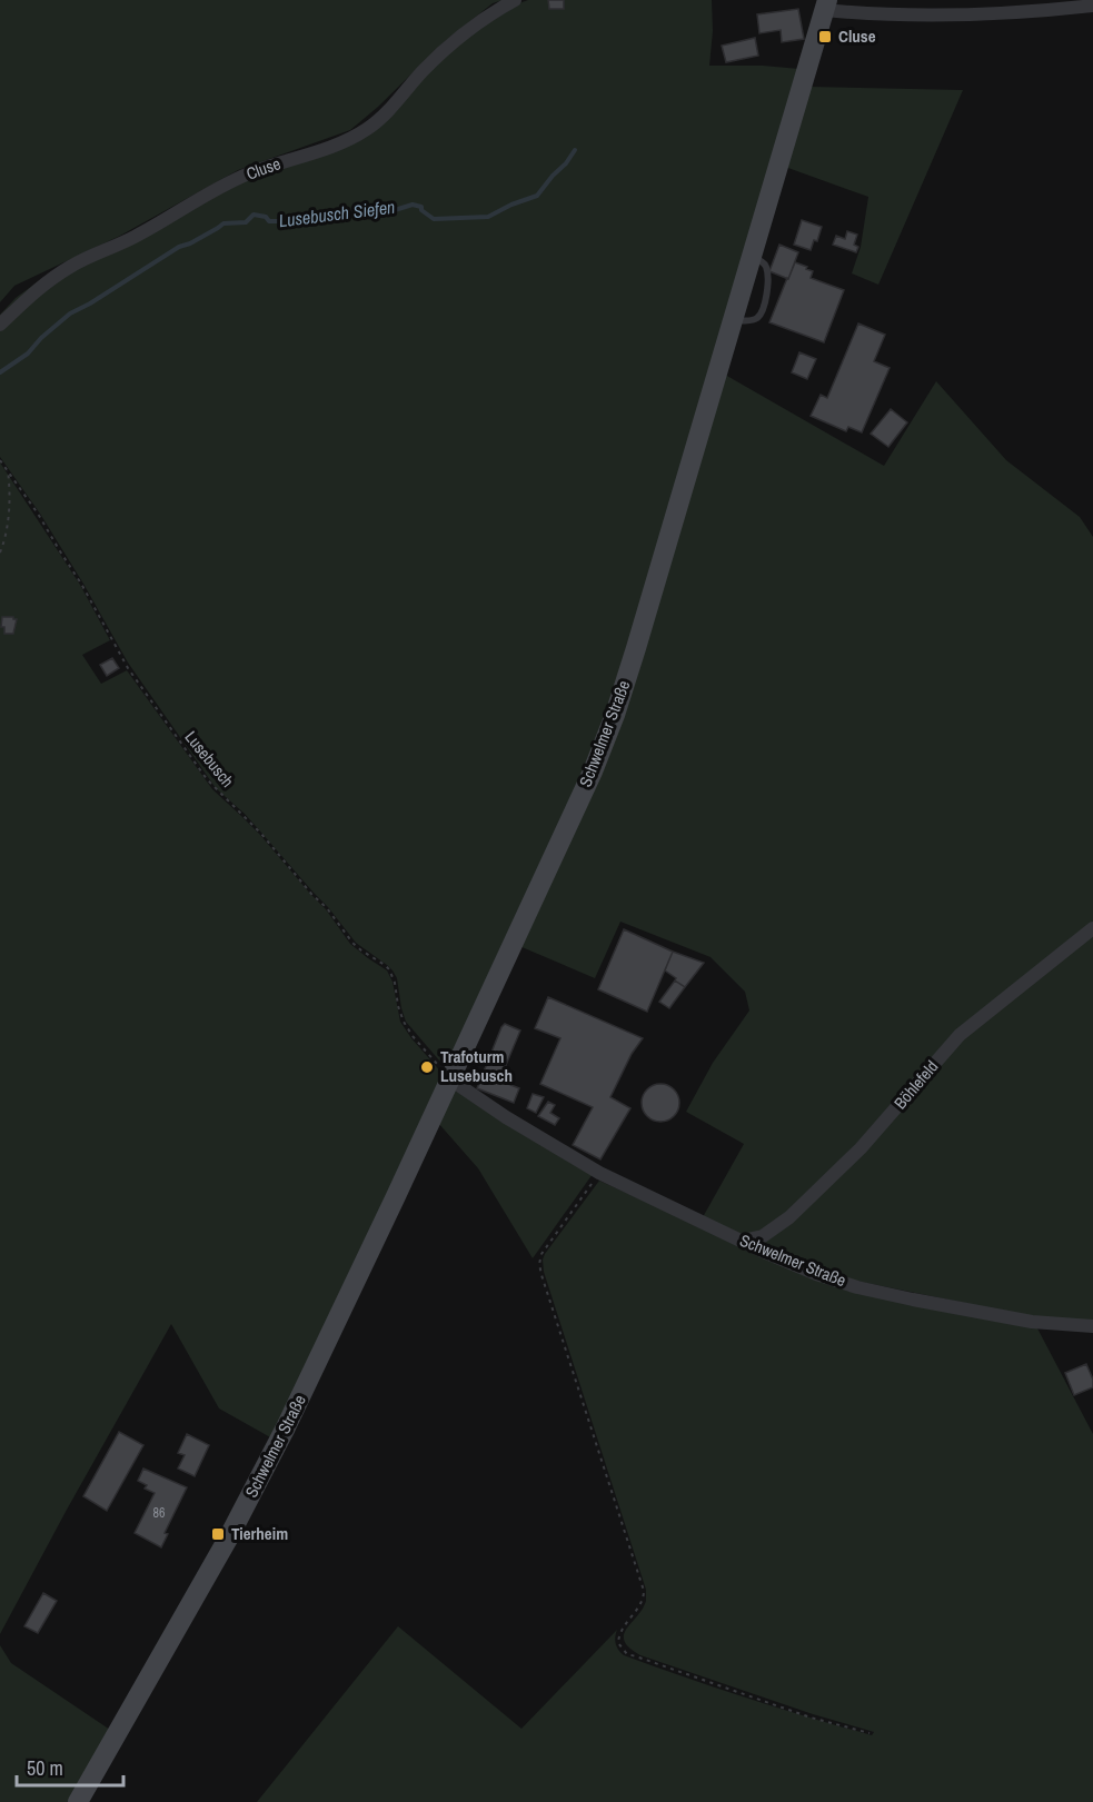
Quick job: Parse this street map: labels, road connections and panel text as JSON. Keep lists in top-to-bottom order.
{
  "streets": {
    "main road": ["Schwelmer Straße"],
    "street": ["Cluse", "Böhlefeld"],
    "path": ["Lusebusch"]
  },
  "crossings": [
    ["Schwelmer Straße", "Lusebusch"],
    ["Schwelmer Straße", "Böhlefeld"]
  ],
  "water": ["Lusebusch Siefen"],
  "places": {
    "transit": ["Cluse", "Tierheim"],
    "other": ["Trafoturm Lusebusch"]
  },
  "house_numbers": ["86"],
  "scale_bar": "50 m"
}
